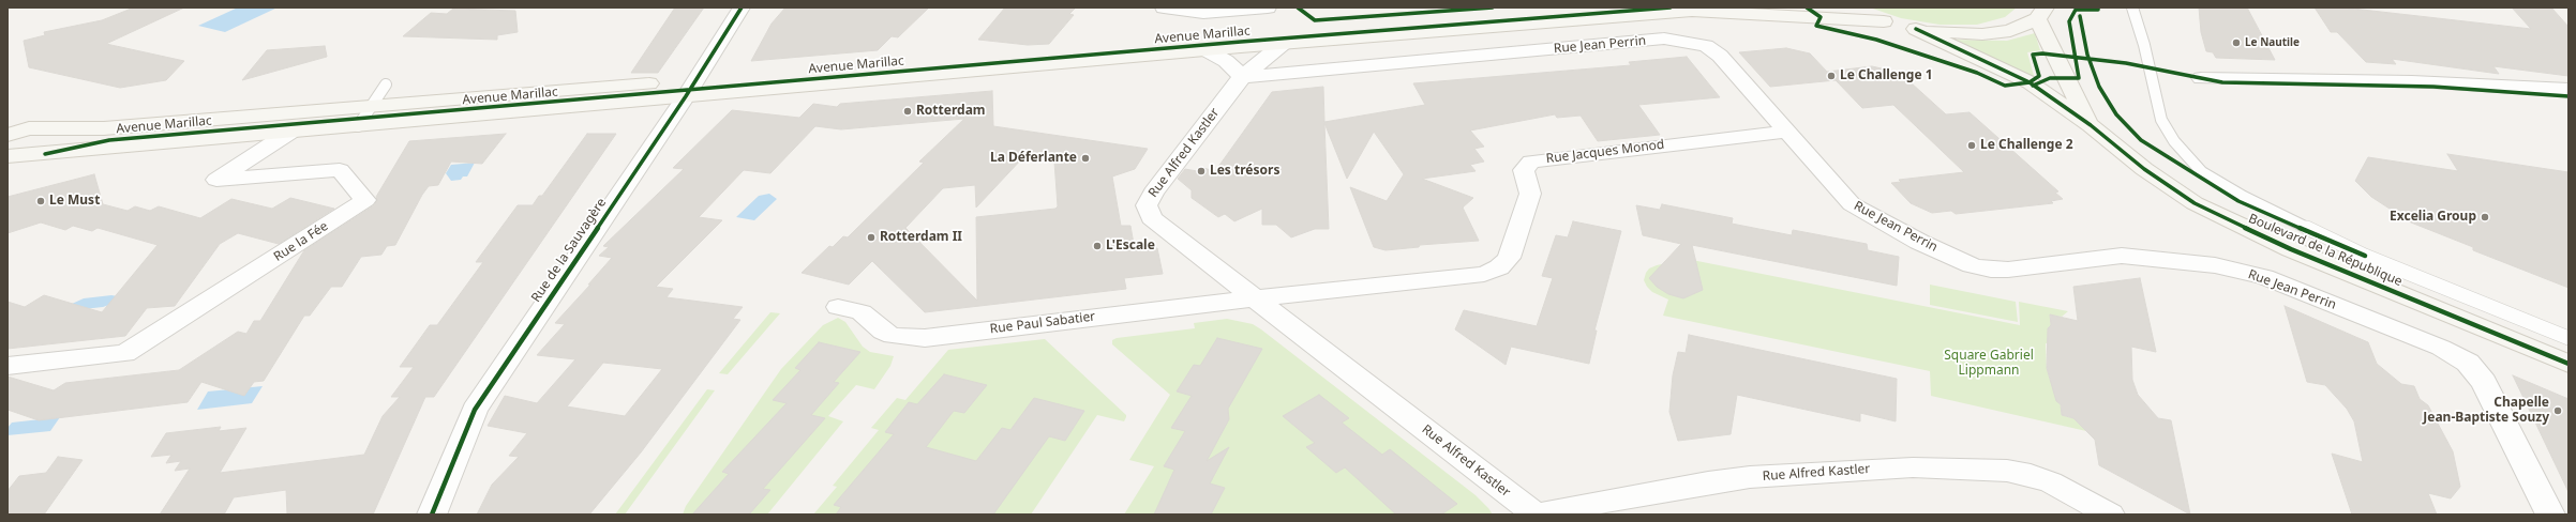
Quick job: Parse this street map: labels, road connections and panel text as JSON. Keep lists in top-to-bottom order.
{
  "streets": {
    "street": [
      "Avenue Marillac",
      "Rue Jean Perrin",
      "Rue Jacques Monod",
      "Rue Alfred Kastler",
      "Rue la Fée",
      "Rue de la Sauvagère",
      "Boulevard de la République",
      "Rue Paul Sabatier"
    ]
  },
  "crossings": [
    ["Avenue Marillac", "Rue Alfred Kastler"],
    ["Avenue Marillac", "Rue la Fée"],
    ["Avenue Marillac", "Rue de la Sauvagère"],
    ["Rue Jean Perrin", "Rue Jacques Monod"],
    ["Rue Jean Perrin", "Rue Alfred Kastler"],
    ["Rue Jacques Monod", "Rue Alfred Kastler"],
    ["Rue Jacques Monod", "Rue Paul Sabatier"],
    ["Rue Alfred Kastler", "Rue Paul Sabatier"]
  ],
  "parks": ["Square Gabriel Lippmann"],
  "places": [
    "Le Nautile",
    "Le Challenge 1",
    "Rotterdam",
    "Le Challenge 2",
    "La Déferlante",
    "Les trésors",
    "Le Must",
    "Excelia Group",
    "Rotterdam II",
    "L'Escale",
    "Chapelle Jean-Baptiste Souzy"
  ]
}
